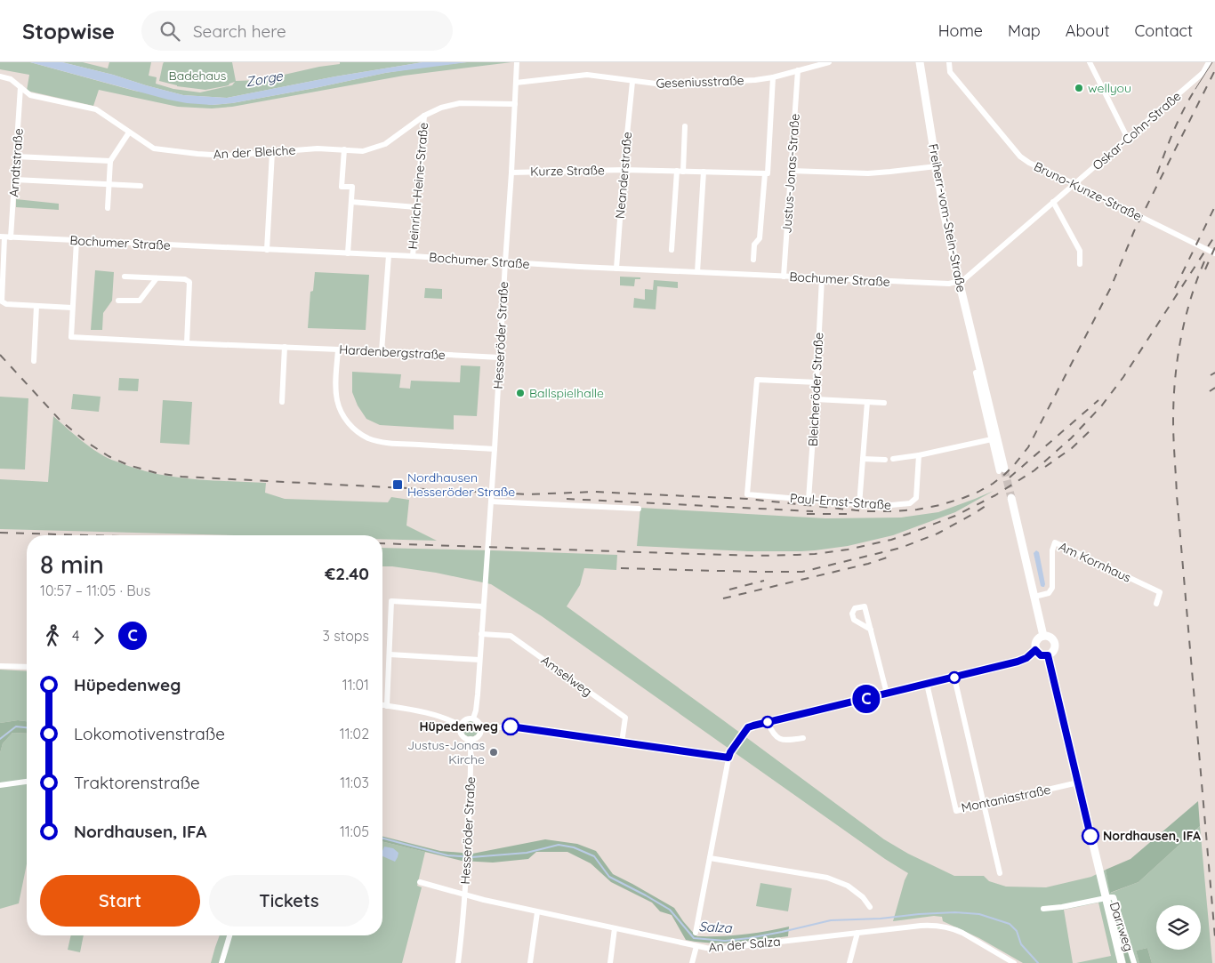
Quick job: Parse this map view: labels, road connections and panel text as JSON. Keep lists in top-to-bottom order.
{
  "streets": {
    "main road": ["Freiherr-vom-Stein-Straße"],
    "street": [
      "Geseniusstraße",
      "Oskar-Cohn-Straße",
      "An der Bleiche",
      "Arndtstraße",
      "Kurze Straße",
      "Justus-Jonas-Straße",
      "Neanderstraße",
      "Heinrich-Heine-Straße",
      "Bruno-Kunze-Straße",
      "Bochumer Straße",
      "Hesseröder Straße",
      "Hardenbergstraße",
      "Bleicheröder Straße",
      "Paul-Ernst-Straße",
      "Am Kornhaus",
      "Amselweg",
      "Montaniastraße",
      "Darrweg",
      "An der Salza"
    ]
  },
  "crossings": [
    ["Geseniusstraße", "Justus-Jonas-Straße"],
    ["Geseniusstraße", "Neanderstraße"],
    ["Geseniusstraße", "Hesseröder Straße"],
    ["Oskar-Cohn-Straße", "Bruno-Kunze-Straße"],
    ["Oskar-Cohn-Straße", "Freiherr-vom-Stein-Straße"],
    ["Oskar-Cohn-Straße", "Bochumer Straße"],
    ["An der Bleiche", "Arndtstraße"],
    ["An der Bleiche", "Heinrich-Heine-Straße"],
    ["An der Bleiche", "Hesseröder Straße"],
    ["Arndtstraße", "Bochumer Straße"],
    ["Kurze Straße", "Justus-Jonas-Straße"],
    ["Kurze Straße", "Neanderstraße"],
    ["Kurze Straße", "Hesseröder Straße"],
    ["Justus-Jonas-Straße", "Bochumer Straße"],
    ["Neanderstraße", "Bochumer Straße"],
    ["Heinrich-Heine-Straße", "Bochumer Straße"],
    ["Freiherr-vom-Stein-Straße", "Bochumer Straße"],
    ["Bochumer Straße", "Hesseröder Straße"],
    ["Bochumer Straße", "Hardenbergstraße"],
    ["Bochumer Straße", "Bleicheröder Straße"],
    ["Hesseröder Straße", "Hardenbergstraße"],
    ["Hesseröder Straße", "Amselweg"],
    ["Hesseröder Straße", "An der Salza"],
    ["Bleicheröder Straße", "Paul-Ernst-Straße"]
  ],
  "water": ["Zorge", "Salza"],
  "parks": ["Badehaus"],
  "places": {
    "other": [
      "wellyou",
      "Ballspielhalle",
      "Hüpedenweg",
      "Justus-Jonas Kirche",
      "Nordhausen, IFA"
    ],
    "transit": ["Nordhausen Hesseröder Straße"]
  },
  "lines": ["bus line C"],
  "page": {
    "header": "Stopwise",
    "search": "Search here",
    "nav": [
      "Home",
      "Map",
      "About",
      "Contact"
    ],
    "on_map": "C",
    "heading": ["8 min", "10:57 – 11:05 · Bus", "€2.40"],
    "legs": ["4", "C", "3 stops"],
    "list": [
      {
        "name": "Hüpedenweg",
        "value": "11:01"
      },
      {
        "name": "Lokomotivenstraße",
        "value": "11:02"
      },
      {
        "name": "Traktorenstraße",
        "value": "11:03"
      },
      {
        "name": "Nordhausen, IFA",
        "value": "11:05"
      }
    ],
    "buttons": ["Start", "Tickets"]
  }
}
